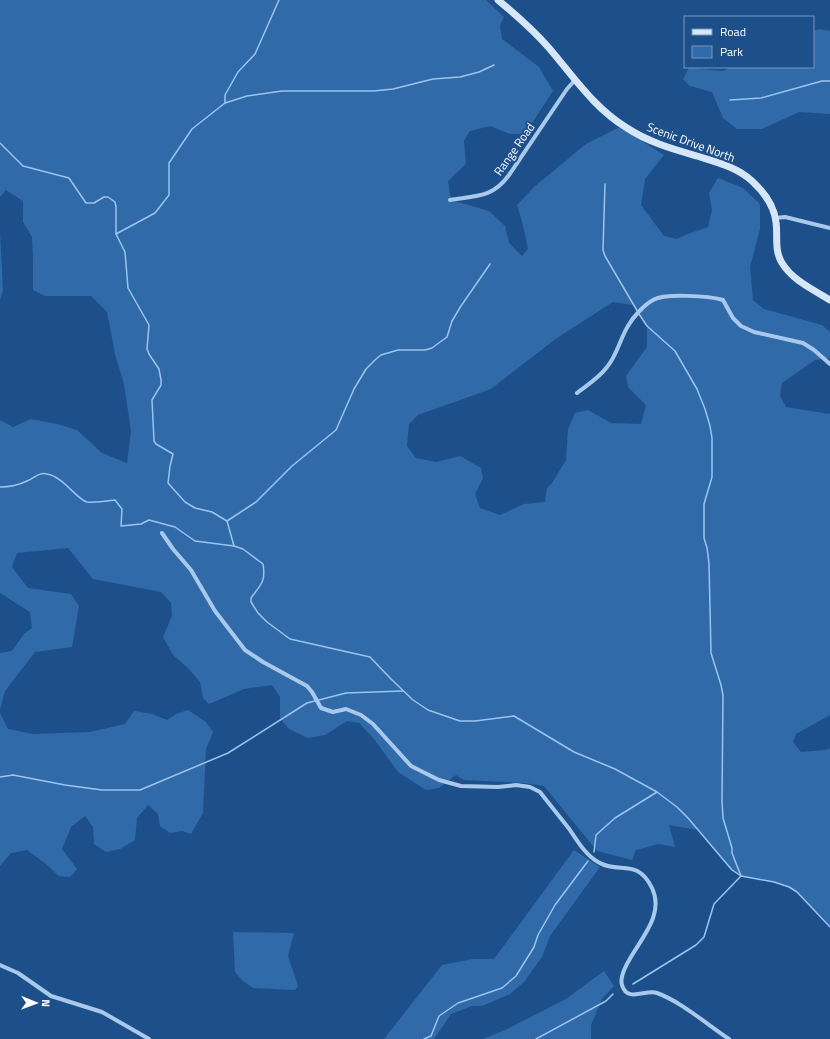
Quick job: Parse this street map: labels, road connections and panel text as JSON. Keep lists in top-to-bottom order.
{
  "streets": {
    "main road": ["Scenic Drive North"],
    "street": ["Range Road"]
  },
  "crossings": [
    ["Scenic Drive North", "Range Road"]
  ],
  "legend": ["Road", "Park"],
  "north": "right"
}
